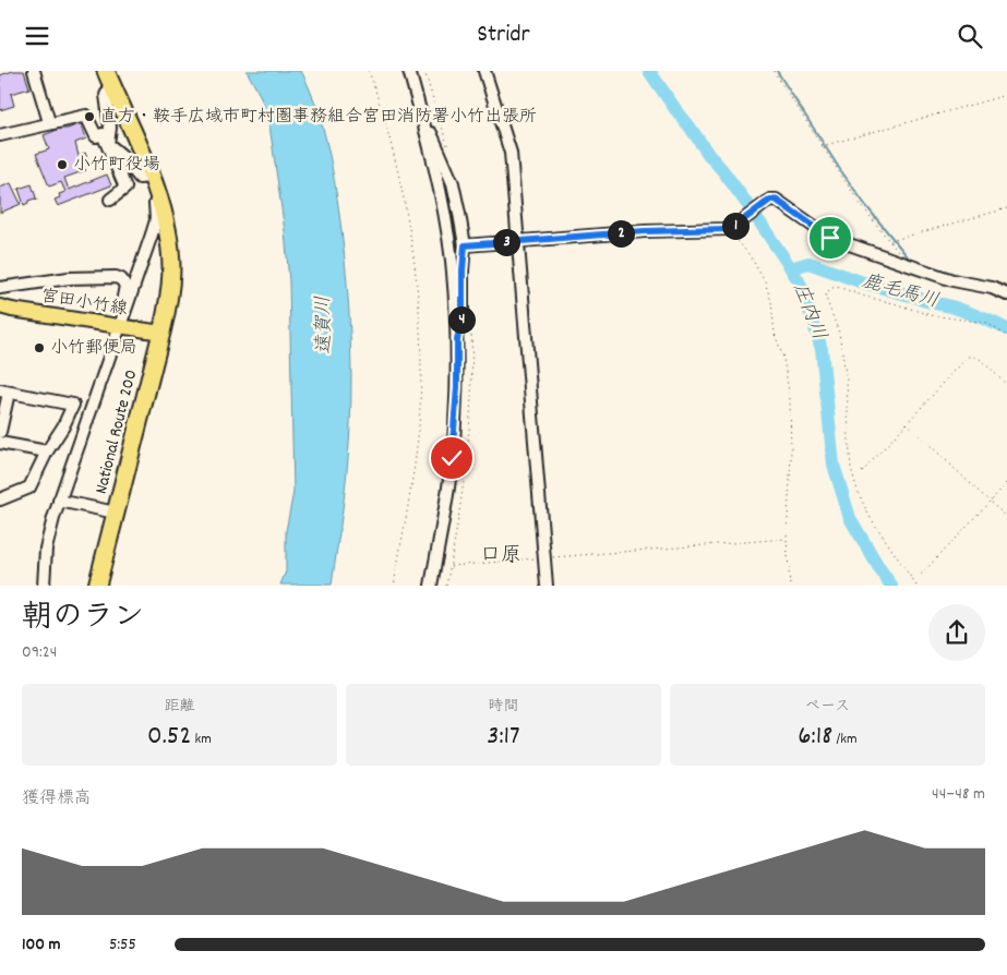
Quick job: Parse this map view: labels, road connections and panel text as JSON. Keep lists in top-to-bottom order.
{
  "streets": {
    "highway": ["National Route 200"],
    "main road": ["宮田小竹線"]
  },
  "crossings": [
    ["宮田小竹線", "National Route 200"]
  ],
  "districts": ["口原"],
  "water": ["鹿毛馬川", "庄内川", "遠賀川"],
  "places": ["直方・鞍手広域市町村圏事務組合宮田消防署小竹出張所", "小竹町役場", "小竹郵便局"],
  "page": {
    "header": "Stridr",
    "pins": [
      "1",
      "2",
      "3",
      "4"
    ],
    "heading": ["朝のラン", "09:24"],
    "stats": [
      ["距離", "0.52 km"],
      ["時間", "3:17"],
      ["ペース", "6:18 /km"]
    ],
    "chart": ["獲得標高", "44–48 m"],
    "list": [
      {
        "name": "100 m",
        "note": "5:55"
      }
    ]
  }
}
